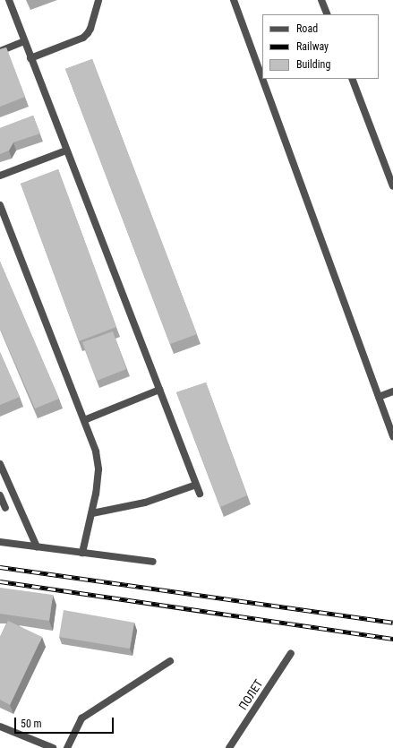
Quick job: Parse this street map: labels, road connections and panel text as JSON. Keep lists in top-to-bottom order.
{
  "streets": {
    "street": ["ПОЛЕТ"]
  },
  "legend": ["Road", "Railway", "Building"],
  "scale_bar": "50 m"
}
